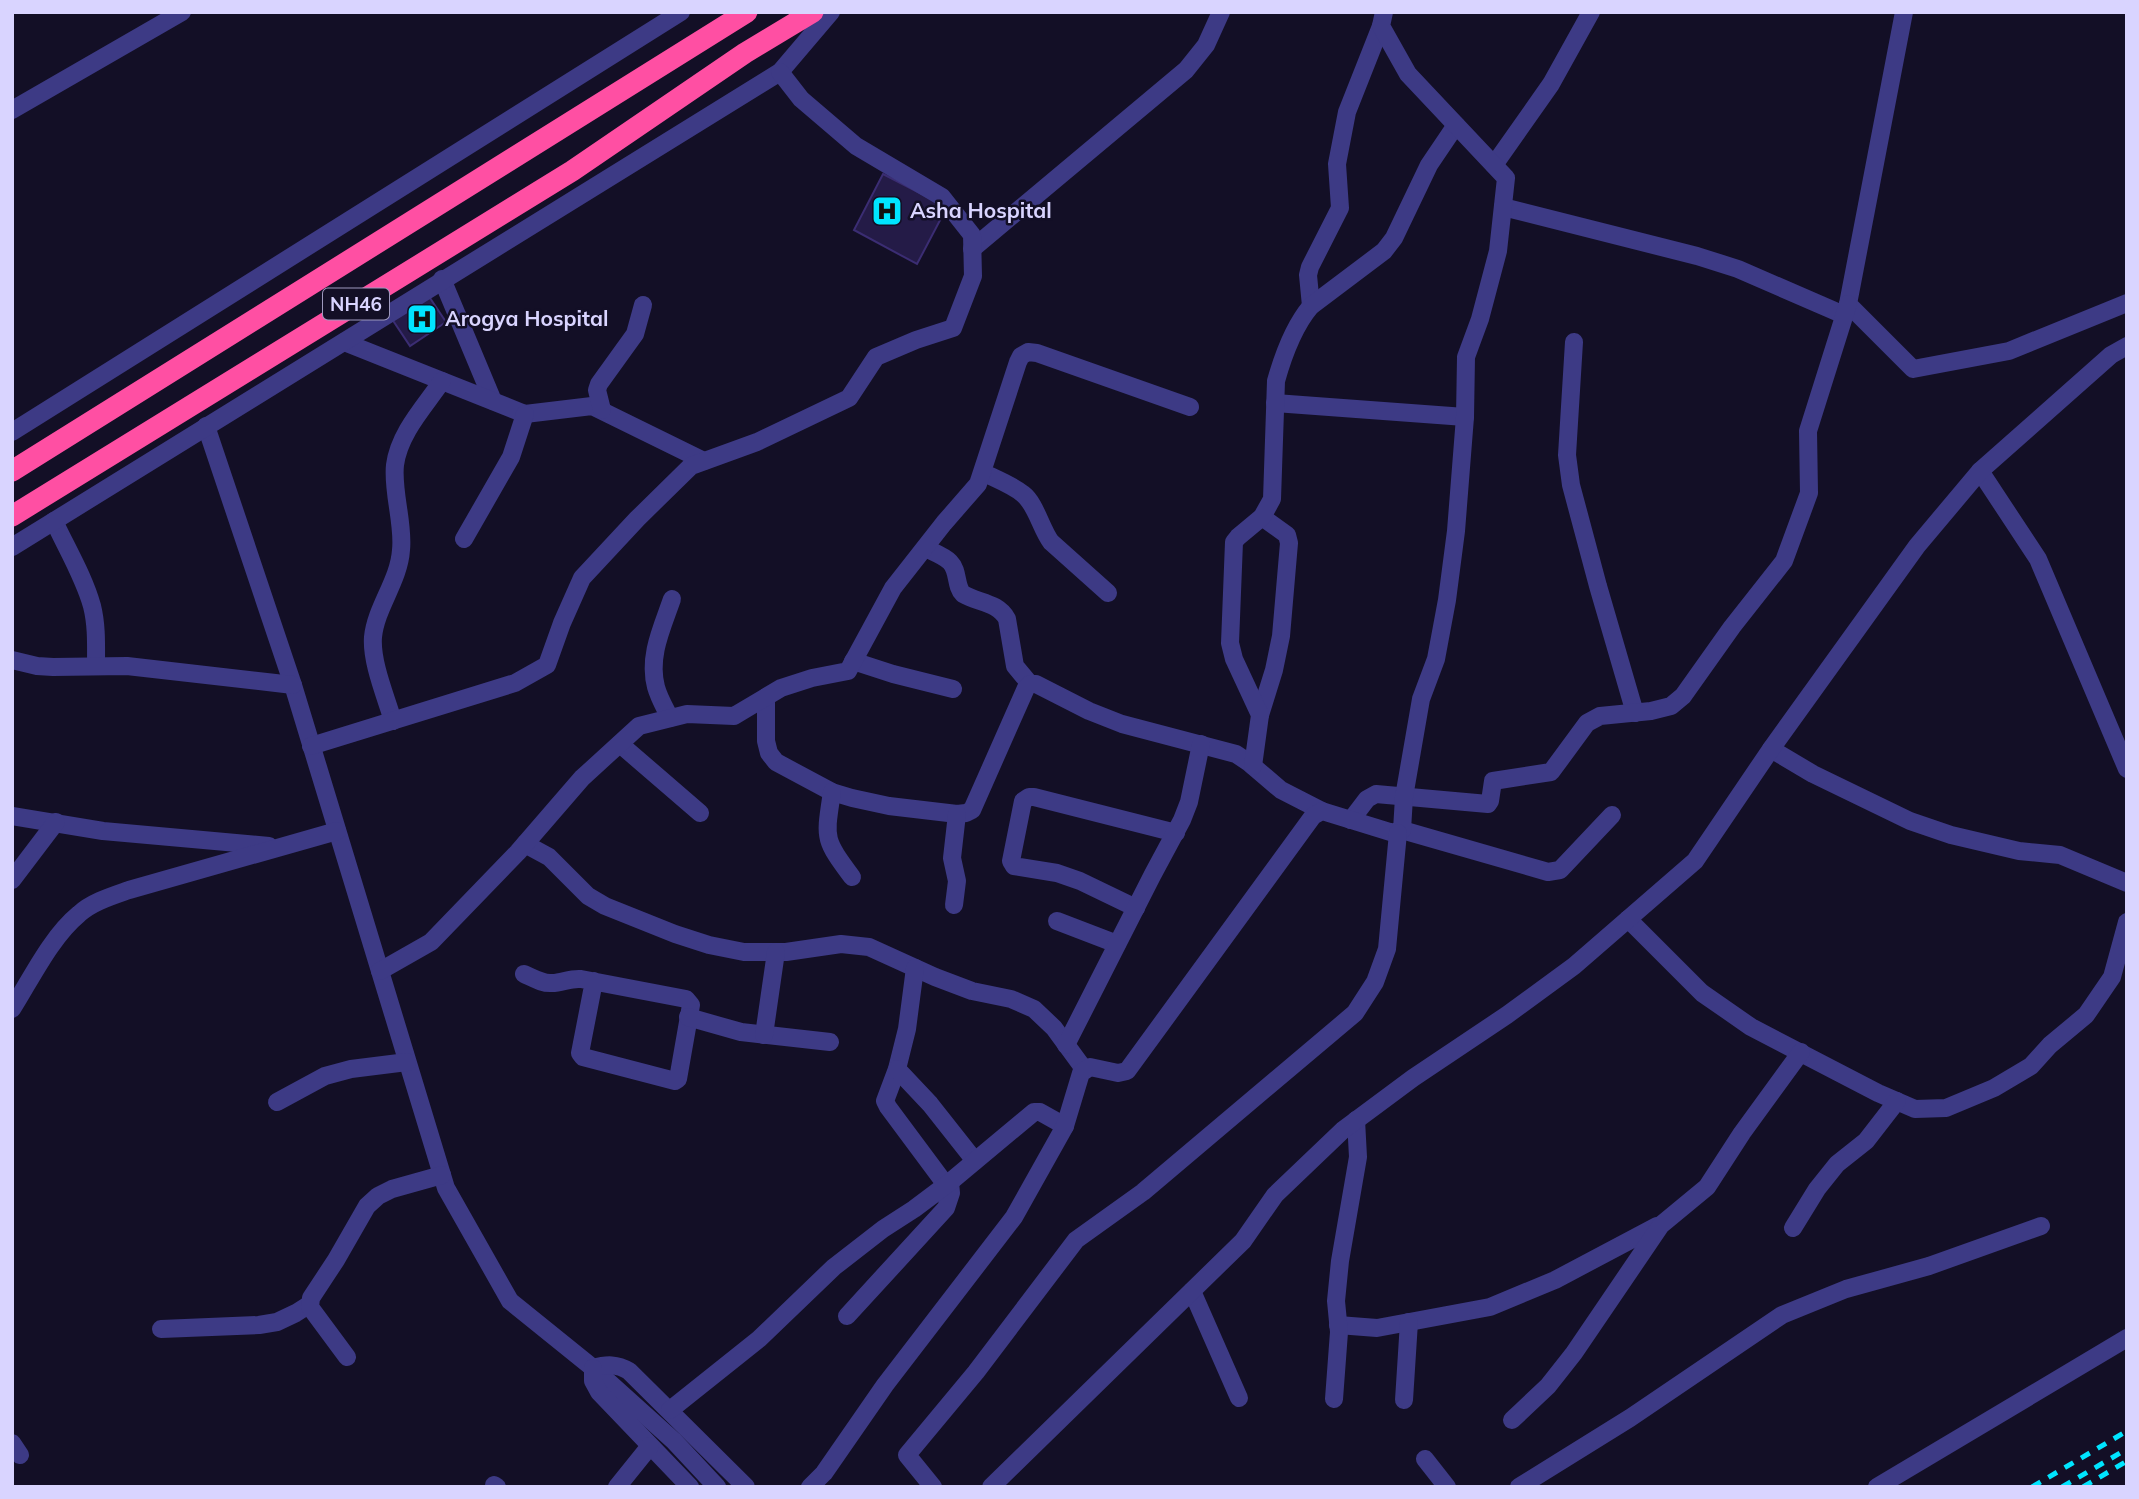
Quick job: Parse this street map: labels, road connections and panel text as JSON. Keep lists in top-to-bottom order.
{
  "streets": {
    "highway": ["NH46"]
  },
  "places": {
    "hospital": ["Asha Hospital", "Arogya Hospital"]
  }
}
